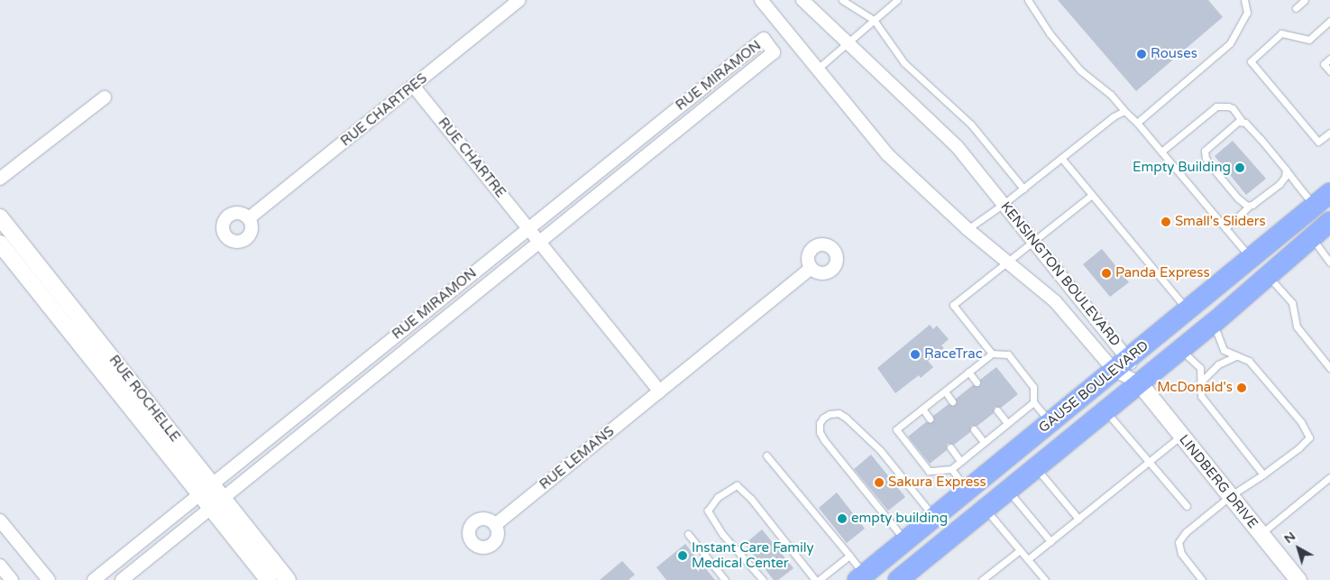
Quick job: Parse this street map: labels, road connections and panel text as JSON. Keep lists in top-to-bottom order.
{
  "streets": {
    "main road": ["GAUSE BOULEVARD"],
    "street": [
      "RUE MIRAMON",
      "RUE CHARTRES",
      "RUE CHARTRE",
      "KENSINGTON BOULEVARD",
      "RUE ROCHELLE",
      "RUE LEMANS",
      "LINDBERG DRIVE"
    ]
  },
  "crossings": [
    ["RUE MIRAMON", "RUE CHARTRE"],
    ["RUE MIRAMON", "RUE ROCHELLE"],
    ["RUE CHARTRES", "RUE CHARTRE"],
    ["KENSINGTON BOULEVARD", "GAUSE BOULEVARD"],
    ["KENSINGTON BOULEVARD", "LINDBERG DRIVE"],
    ["GAUSE BOULEVARD", "LINDBERG DRIVE"]
  ],
  "places": [
    "Rouses",
    "Empty Building",
    "Small's Sliders",
    "Panda Express",
    "RaceTrac",
    "McDonald's",
    "Sakura Express",
    "empty building",
    "Instant Care Family Medical Center"
  ],
  "north": "top left"
}
